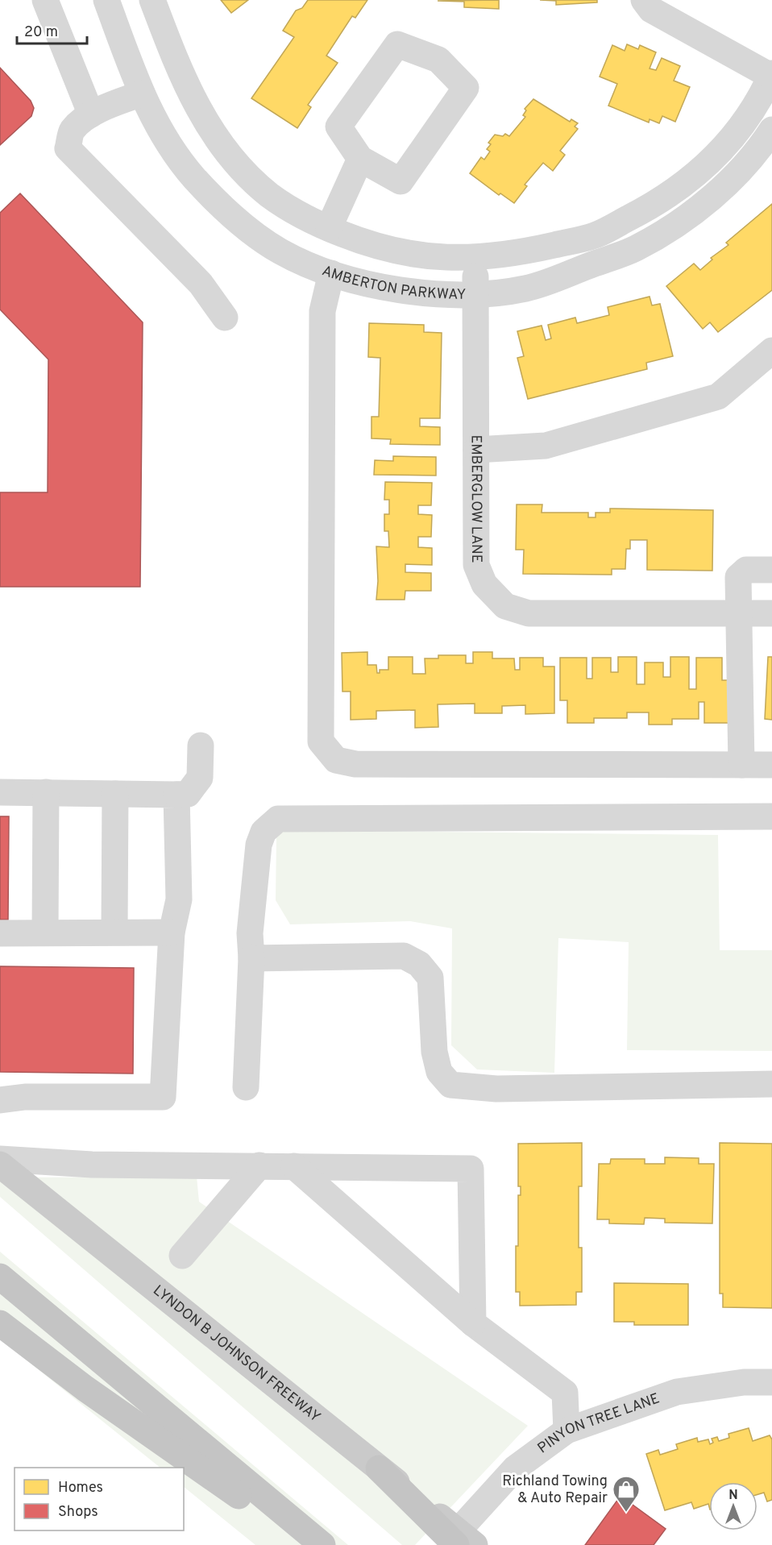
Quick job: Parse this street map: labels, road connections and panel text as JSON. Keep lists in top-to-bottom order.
{
  "streets": {
    "main road": ["LYNDON B JOHNSON FREEWAY"],
    "street": ["AMBERTON PARKWAY", "EMBERGLOW LANE", "PINYON TREE LANE"]
  },
  "crossings": [
    ["AMBERTON PARKWAY", "EMBERGLOW LANE"]
  ],
  "places": {
    "shop": ["Richland Towing & Auto Repair"]
  },
  "legend": ["Homes", "Shops"],
  "scale_bar": "20 m",
  "north": "top"
}
